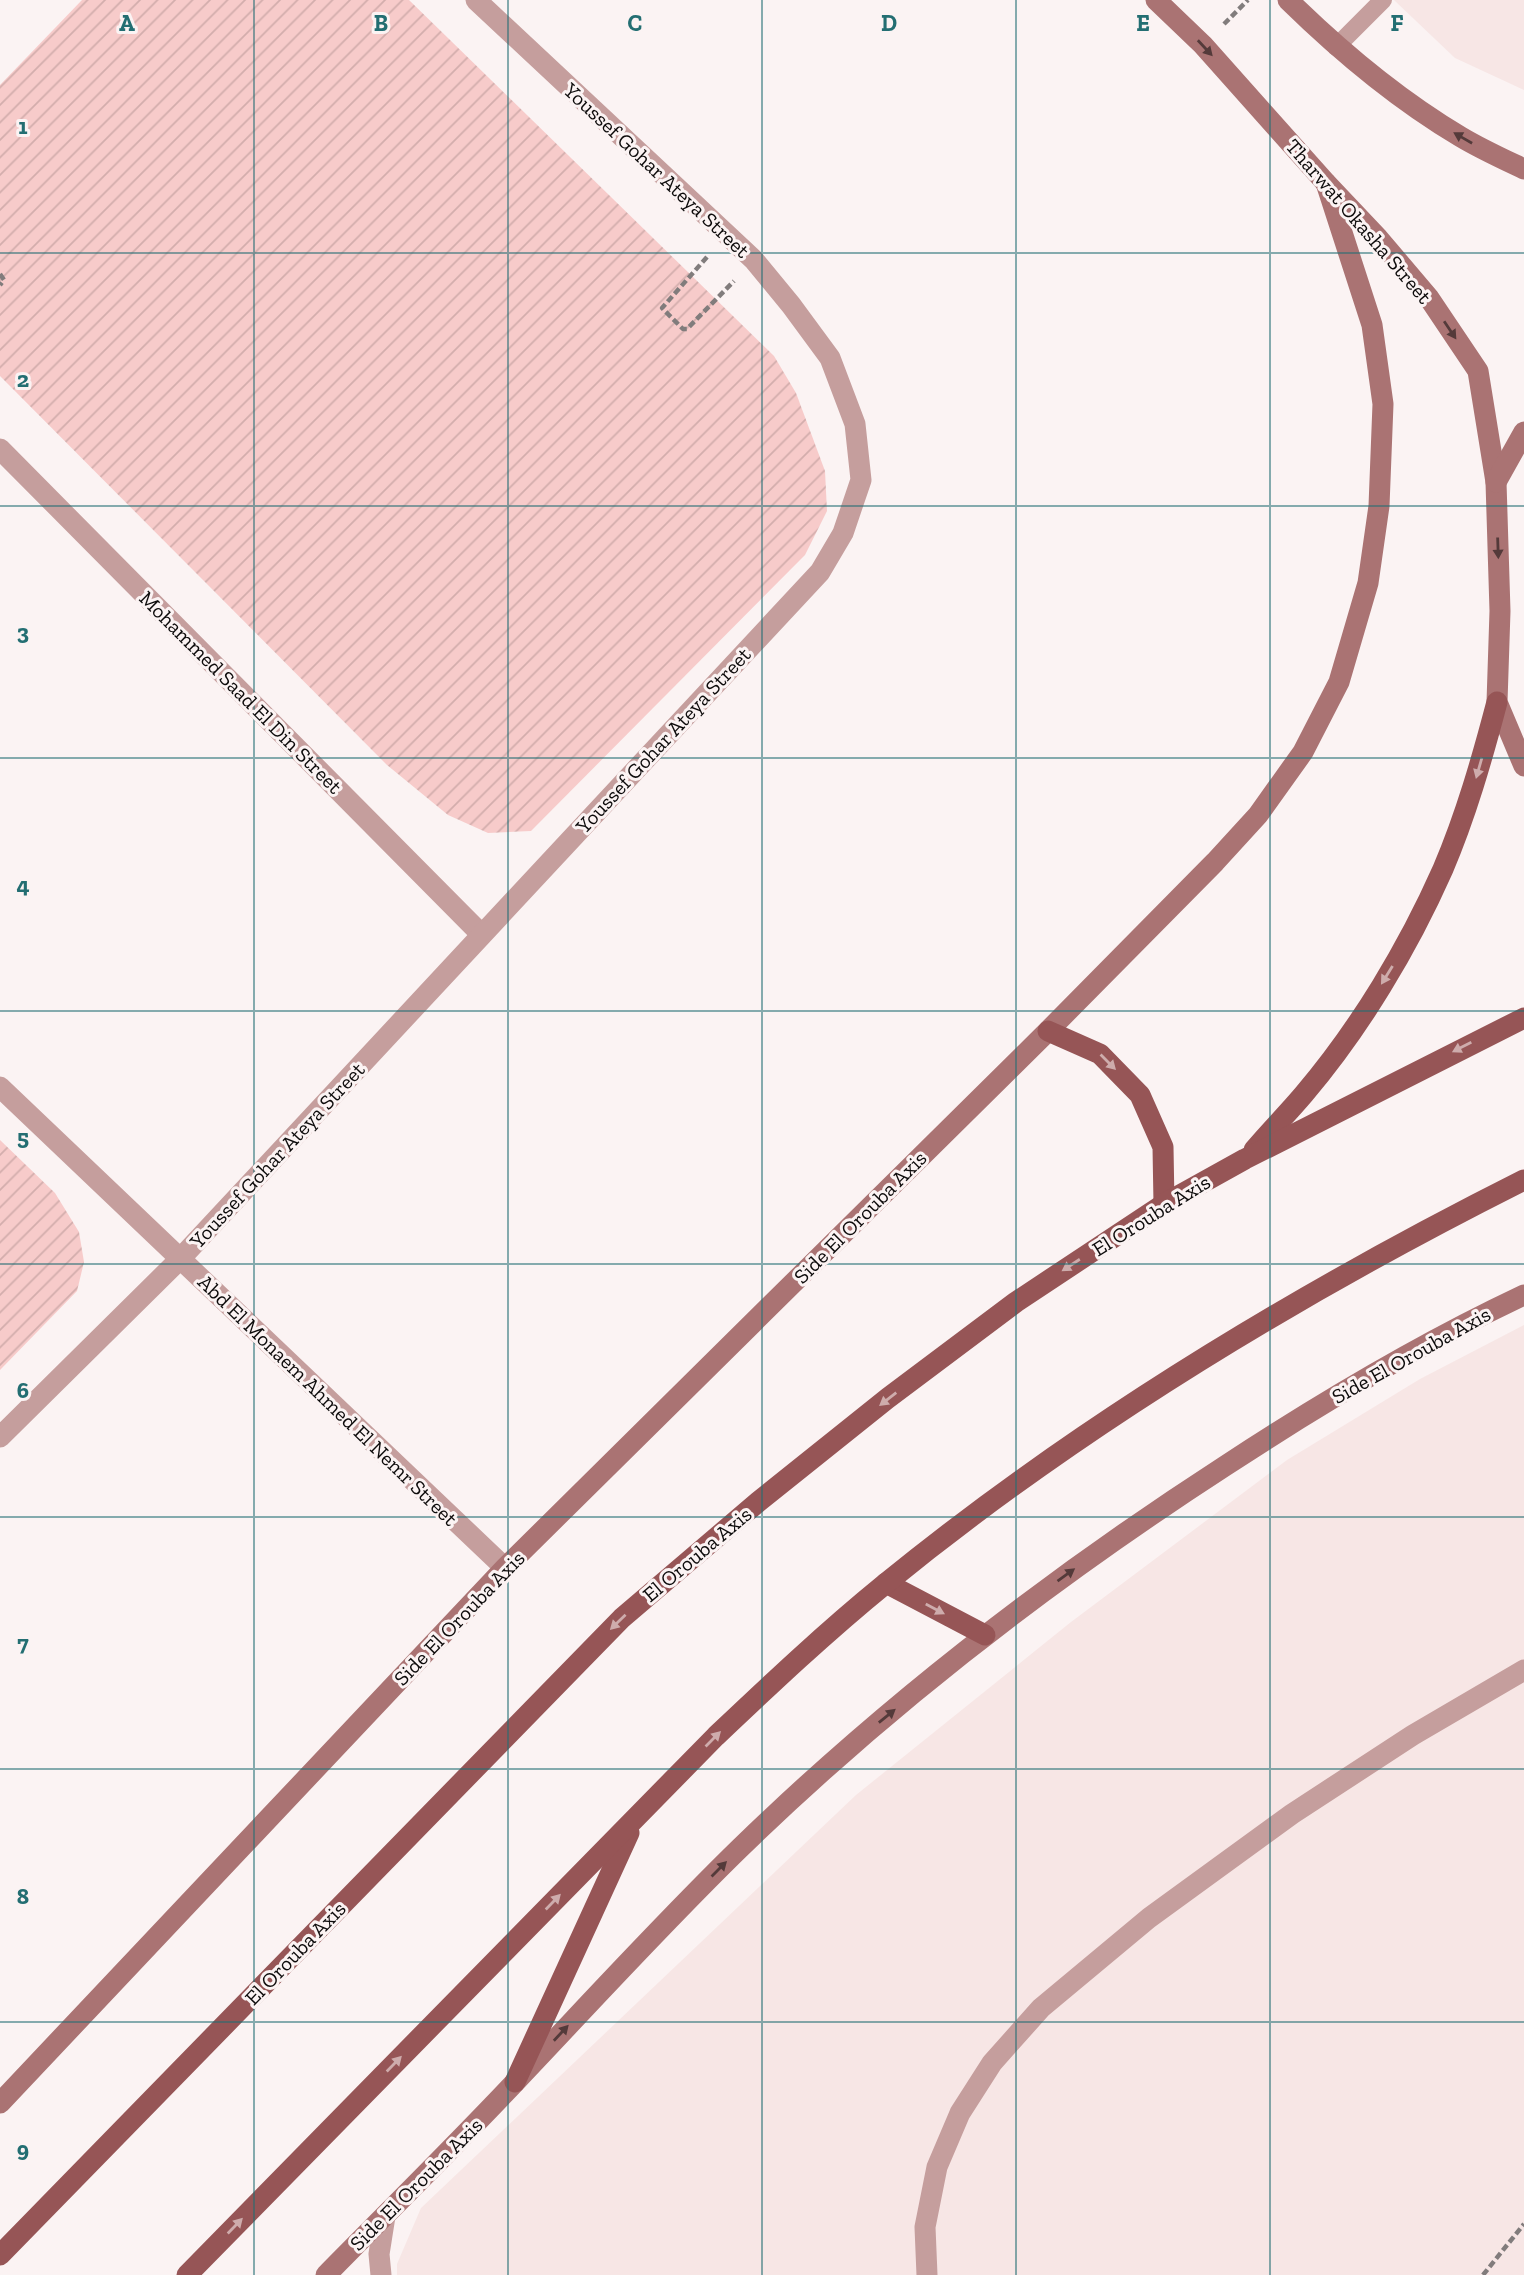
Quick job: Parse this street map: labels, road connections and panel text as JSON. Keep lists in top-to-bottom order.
{
  "streets": {
    "main road": ["El Orouba Axis"],
    "street": [
      "Youssef Gohar Ateya Street",
      "Tharwat Okasha Street",
      "Mohammed Saad El Din Street",
      "Side El Orouba Axis",
      "Abd El Monaem Ahmed El Nemr Street"
    ]
  },
  "crossings": [
    ["Youssef Gohar Ateya Street", "Mohammed Saad El Din Street"],
    ["Youssef Gohar Ateya Street", "Abd El Monaem Ahmed El Nemr Street"],
    ["Tharwat Okasha Street", "Side El Orouba Axis"],
    ["Side El Orouba Axis", "Abd El Monaem Ahmed El Nemr Street"]
  ],
  "one_way": ["Tharwat Okasha Street"],
  "grid": {
    "columns": [
      "A",
      "B",
      "C",
      "D",
      "E",
      "F"
    ],
    "rows": [
      "1",
      "2",
      "3",
      "4",
      "5",
      "6",
      "7",
      "8",
      "9"
    ]
  }
}
